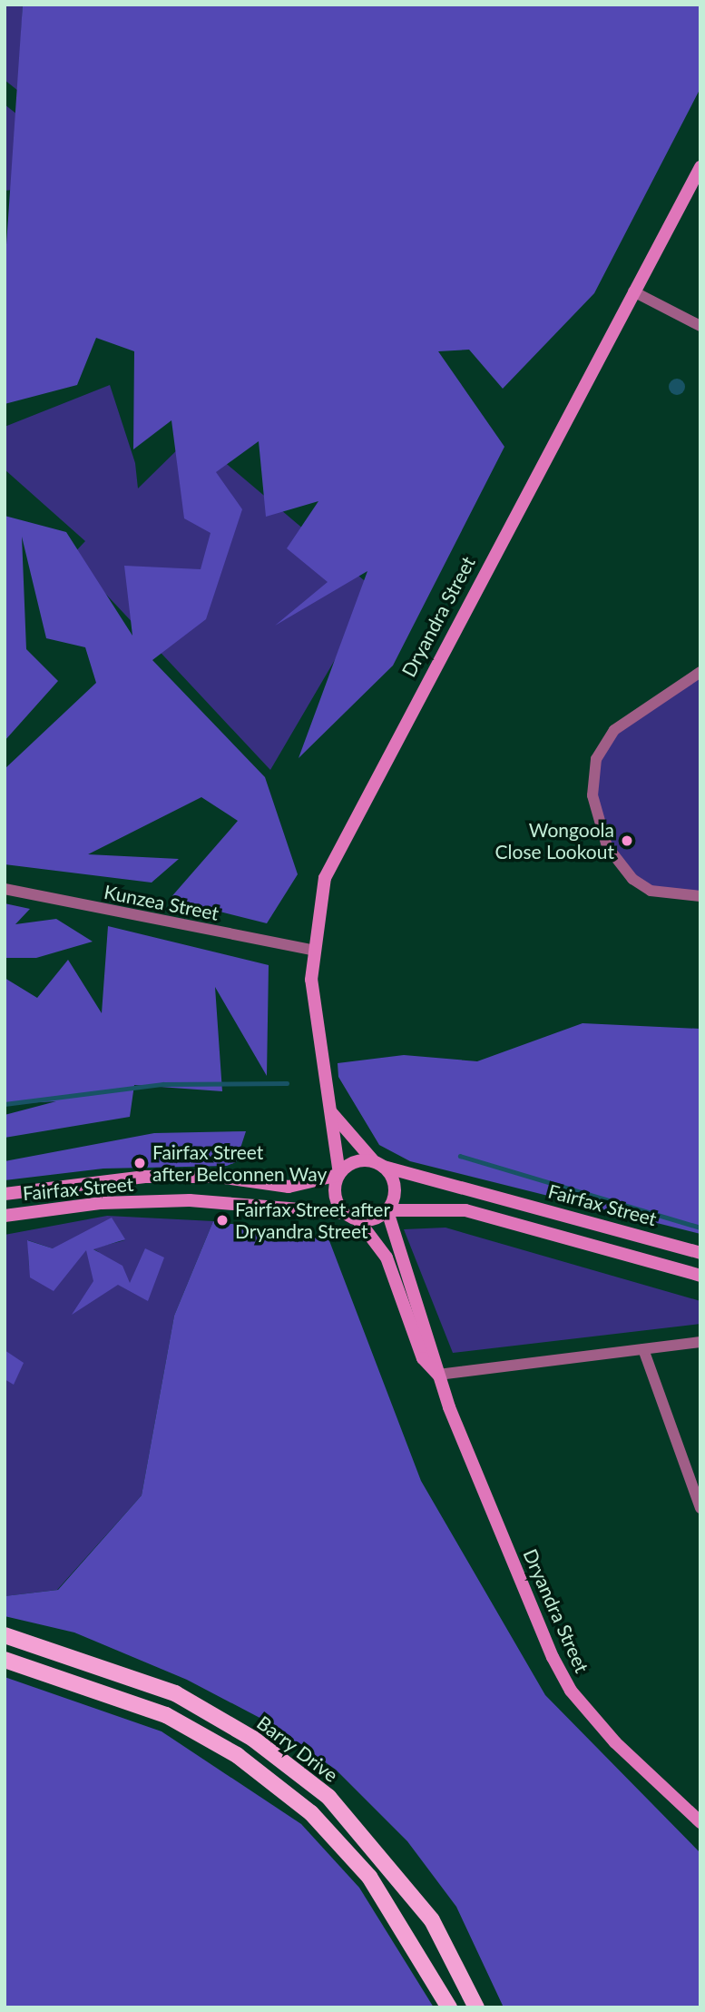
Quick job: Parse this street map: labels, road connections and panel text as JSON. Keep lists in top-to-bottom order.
{
  "streets": {
    "main road": ["Barry Drive"],
    "street": ["Dryandra Street", "Kunzea Street", "Fairfax Street"]
  },
  "crossings": [
    ["Dryandra Street", "Kunzea Street"],
    ["Dryandra Street", "Fairfax Street"]
  ],
  "places": ["Wongoola Close Lookout", "Fairfax Street after Belconnen Way", "Fairfax Street after Dryandra Street"]
}
